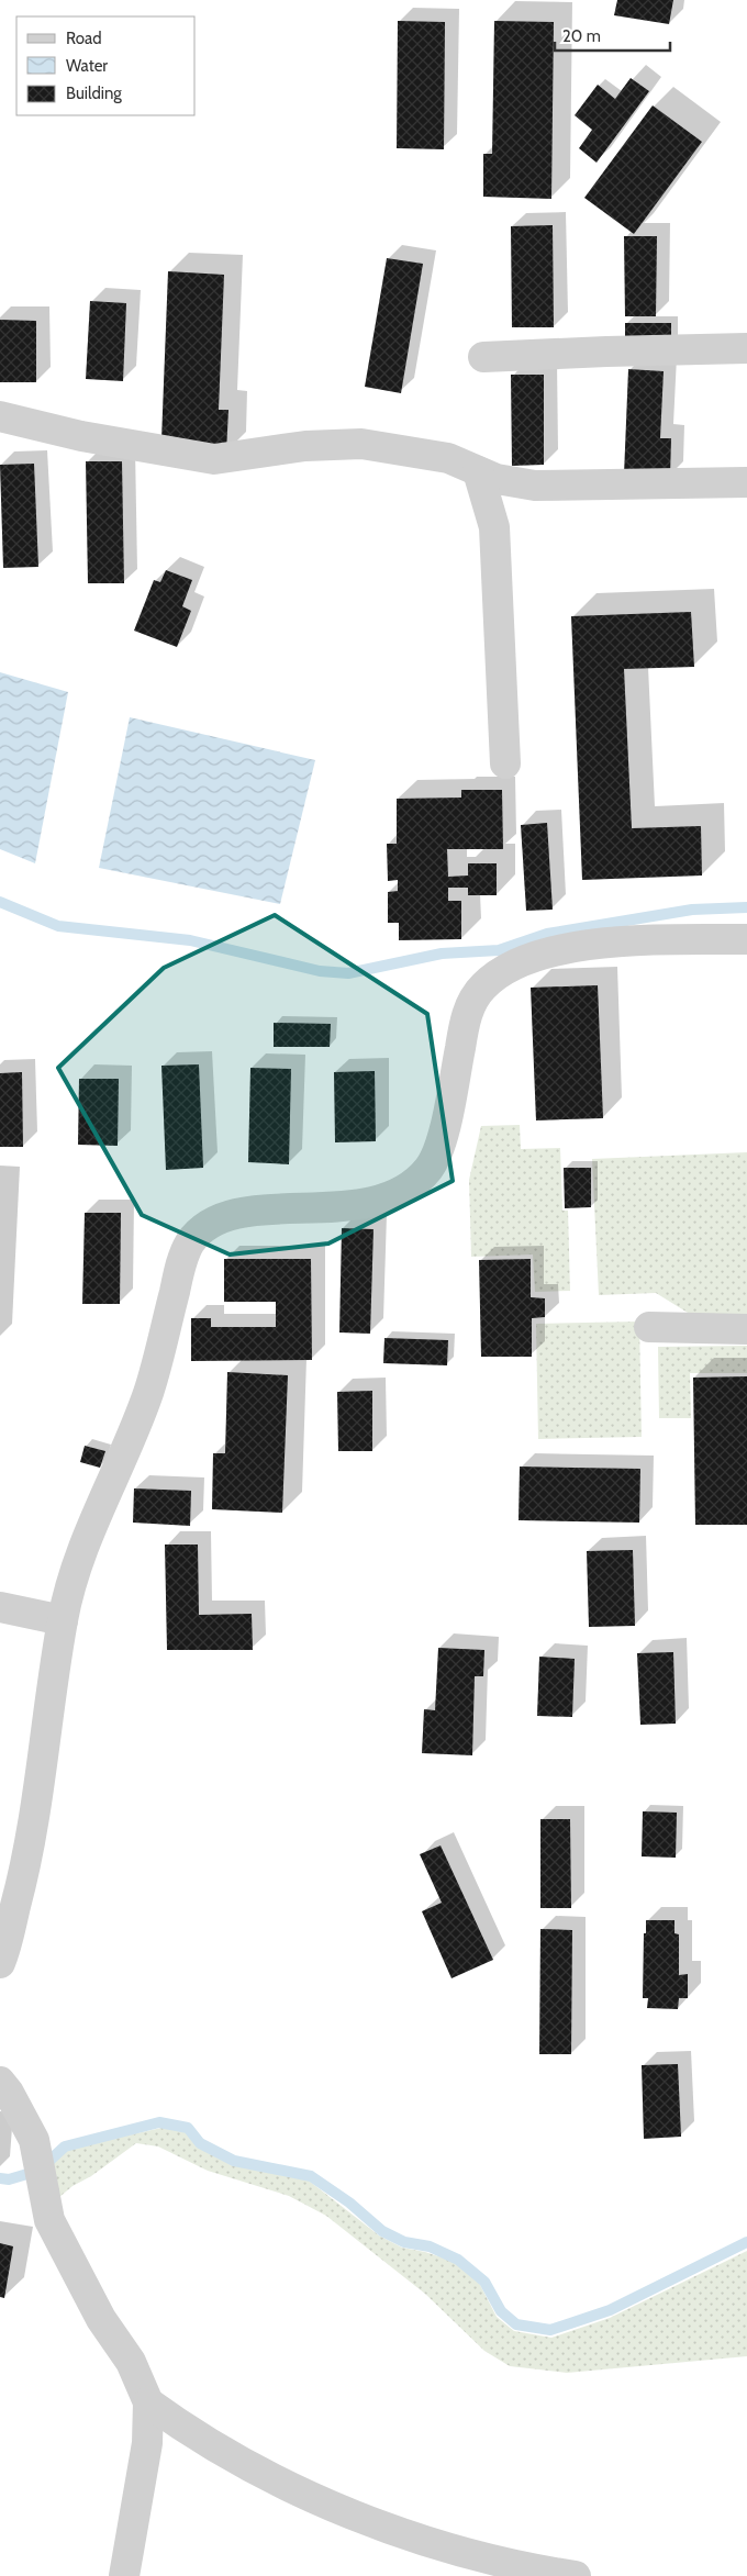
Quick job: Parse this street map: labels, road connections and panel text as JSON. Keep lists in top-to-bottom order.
{
  "legend": ["Road", "Water", "Building"],
  "scale_bar": "20 m"
}
